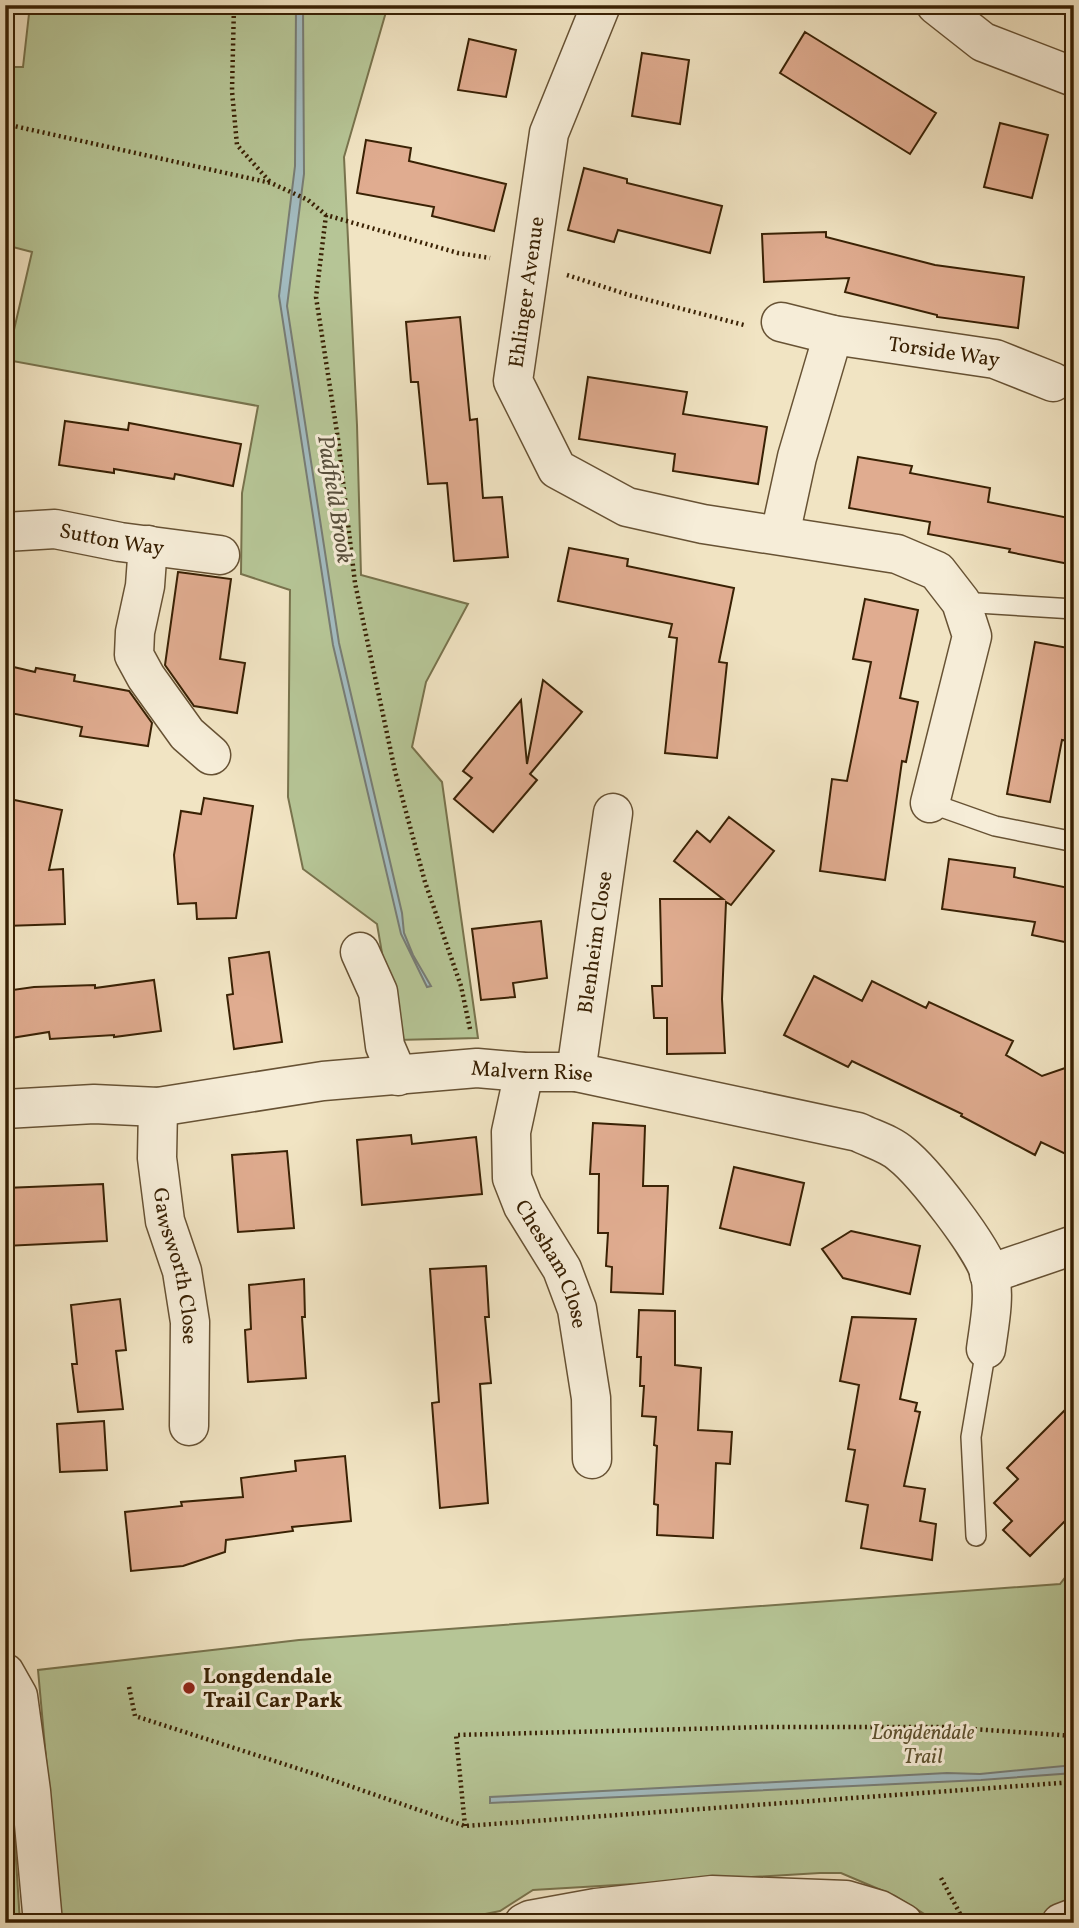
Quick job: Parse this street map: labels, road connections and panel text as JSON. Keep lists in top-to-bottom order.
{
  "streets": {
    "street": [
      "Ehlinger Avenue",
      "Torside Way",
      "Sutton Way",
      "Blenheim Close",
      "Malvern Rise",
      "Chesham Close",
      "Gawsworth Close"
    ]
  },
  "crossings": [
    ["Blenheim Close", "Malvern Rise"],
    ["Malvern Rise", "Chesham Close"],
    ["Malvern Rise", "Gawsworth Close"]
  ],
  "water": ["Padfield Brook"],
  "parks": ["Longdendale Trail"],
  "places": ["Longdendale Trail Car Park"]
}
